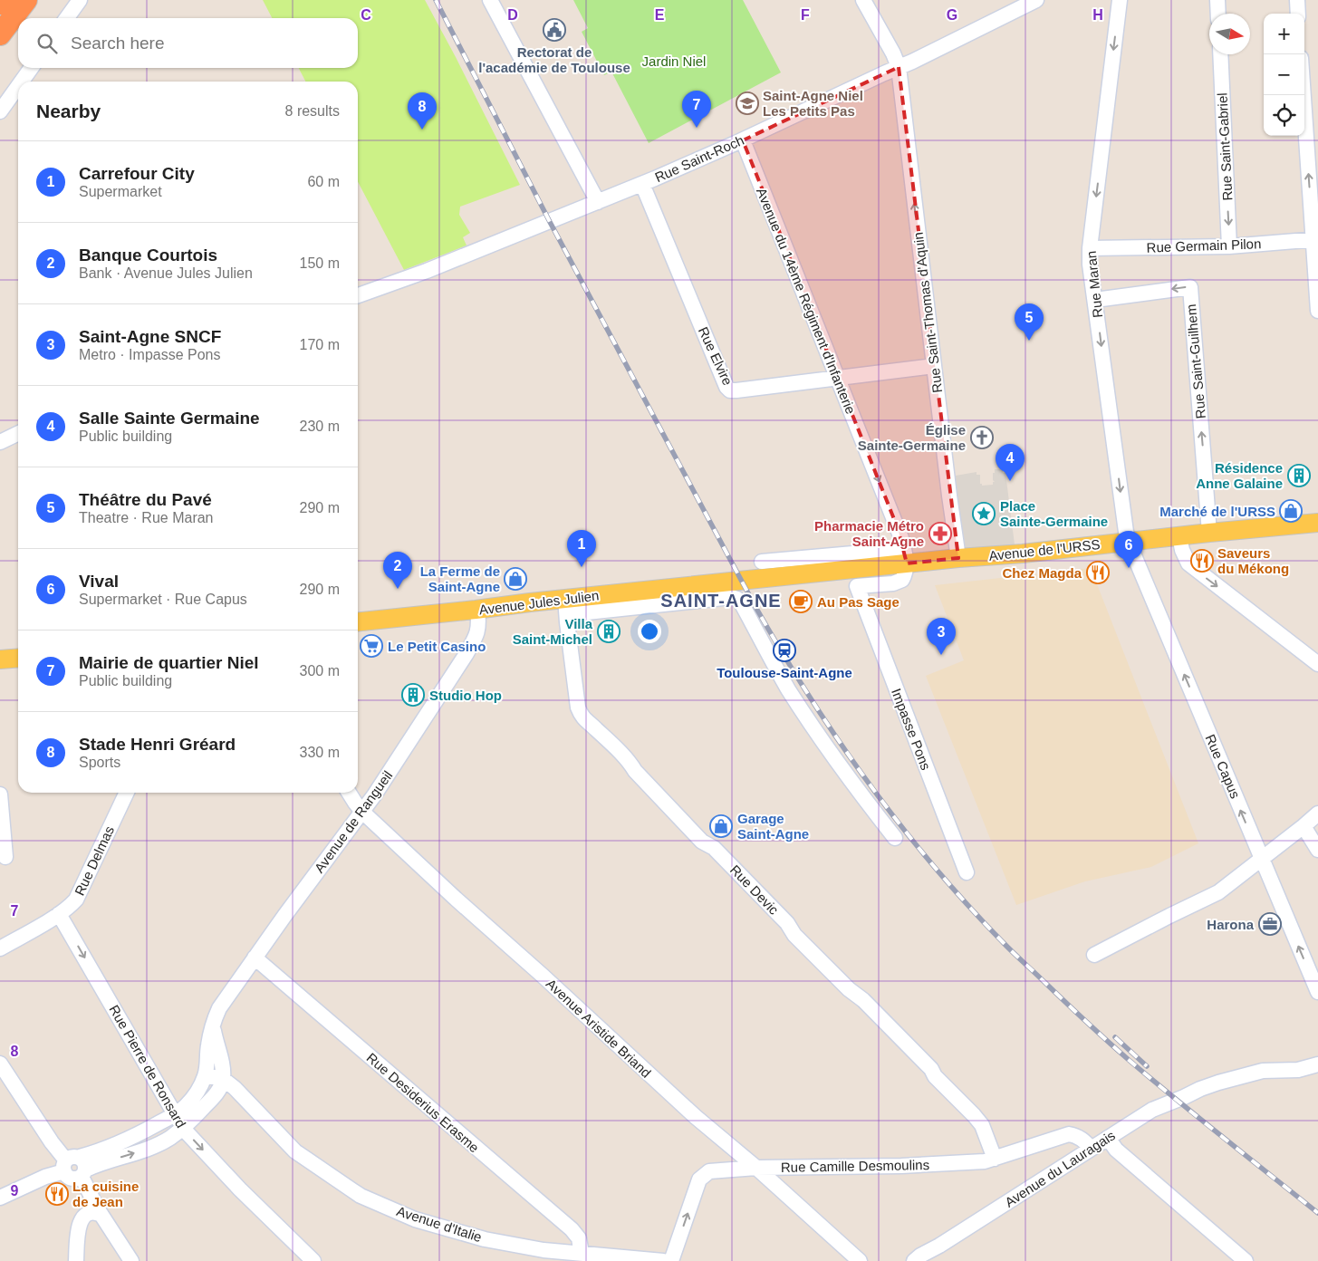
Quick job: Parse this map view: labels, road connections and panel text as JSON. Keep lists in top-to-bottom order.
{
  "streets": {
    "main road": ["Avenue de l'URSS", "Avenue Jules Julien"],
    "street": [
      "Rue Saint-Gabriel",
      "Rue Saint-Roch",
      "Rue Germain Pilon",
      "Rue Maran",
      "Avenue du 14ème Régiment d'Infanterie",
      "Rue Saint-Thomas d'Aquin",
      "Rue Elvire",
      "Rue Saint-Guilhem",
      "Impasse Pons",
      "Rue Capus",
      "Avenue de Rangueil",
      "Rue Delmas",
      "Rue Devic",
      "Avenue Aristide Briand",
      "Rue Pierre de Ronsard",
      "Rue Desiderius Erasme",
      "Rue Camille Desmoulins",
      "Avenue du Lauragais",
      "Avenue d'Italie"
    ]
  },
  "crossings": [
    ["Rue Saint-Gabriel", "Rue Germain Pilon"],
    ["Rue Saint-Roch", "Avenue du 14ème Régiment d'Infanterie"],
    ["Rue Saint-Roch", "Rue Saint-Thomas d'Aquin"],
    ["Rue Saint-Roch", "Rue Elvire"],
    ["Rue Germain Pilon", "Rue Maran"],
    ["Rue Maran", "Rue Saint-Guilhem"],
    ["Rue Maran", "Avenue de l'URSS"],
    ["Rue Maran", "Rue Capus"],
    ["Avenue du 14ème Régiment d'Infanterie", "Rue Elvire"],
    ["Avenue du 14ème Régiment d'Infanterie", "Avenue de l'URSS"],
    ["Avenue du 14ème Régiment d'Infanterie", "Impasse Pons"],
    ["Rue Saint-Thomas d'Aquin", "Rue Elvire"],
    ["Rue Saint-Thomas d'Aquin", "Avenue de l'URSS"],
    ["Rue Saint-Guilhem", "Avenue de l'URSS"],
    ["Avenue de l'URSS", "Avenue Jules Julien"],
    ["Avenue de l'URSS", "Impasse Pons"],
    ["Avenue de l'URSS", "Rue Capus"],
    ["Avenue Jules Julien", "Avenue de Rangueil"],
    ["Avenue Jules Julien", "Rue Devic"],
    ["Avenue de Rangueil", "Avenue Aristide Briand"],
    ["Avenue de Rangueil", "Rue Pierre de Ronsard"],
    ["Avenue de Rangueil", "Rue Desiderius Erasme"],
    ["Avenue de Rangueil", "Avenue d'Italie"],
    ["Rue Delmas", "Rue Pierre de Ronsard"],
    ["Rue Devic", "Rue Camille Desmoulins"],
    ["Avenue Aristide Briand", "Rue Camille Desmoulins"],
    ["Rue Desiderius Erasme", "Avenue d'Italie"],
    ["Rue Camille Desmoulins", "Avenue du Lauragais"]
  ],
  "one_way": [
    "Rue Maran",
    "Avenue du 14ème Régiment d'Infanterie",
    "Rue Saint-Thomas d'Aquin",
    "Rue Capus"
  ],
  "districts": ["SAINT-AGNE"],
  "parks": ["Jardin Niel"],
  "places": {
    "public building": ["Rectorat de l'académie de Toulouse"],
    "school or university": ["Saint-Agne Niel Les Petits Pas"],
    "church": ["Église Sainte-Germaine"],
    "building": ["Résidence Anne Galaine", "Villa Saint-Michel", "Studio Hop"],
    "shop": ["Marché de l'URSS", "La Ferme de Saint-Agne", "Garage Saint-Agne"],
    "place": ["Place Sainte-Germaine"],
    "pharmacy": ["Pharmacie Métro Saint-Agne"],
    "restaurant": ["Saveurs du Mékong", "Chez Magda", "La cuisine de Jean"],
    "cafe": ["Au Pas Sage"],
    "supermarket": ["Le Petit Casino"],
    "station": ["Toulouse-Saint-Agne"],
    "office": ["Harona"]
  },
  "north": "right",
  "page": {
    "map_buttons": ["+", "−"],
    "search": "Search here",
    "heading": ["Nearby", "8 results"],
    "pins": [
      "7",
      "8",
      "5",
      "4",
      "1",
      "6",
      "2",
      "3"
    ],
    "list": [
      {
        "mark": "1",
        "name": "Carrefour City",
        "note": "Supermarket",
        "value": "60 m"
      },
      {
        "mark": "2",
        "name": "Banque Courtois",
        "note": "Bank · Avenue Jules Julien",
        "value": "150 m"
      },
      {
        "mark": "3",
        "name": "Saint-Agne SNCF",
        "note": "Metro · Impasse Pons",
        "value": "170 m"
      },
      {
        "mark": "4",
        "name": "Salle Sainte Germaine",
        "note": "Public building",
        "value": "230 m"
      },
      {
        "mark": "5",
        "name": "Théâtre du Pavé",
        "note": "Theatre · Rue Maran",
        "value": "290 m"
      },
      {
        "mark": "6",
        "name": "Vival",
        "note": "Supermarket · Rue Capus",
        "value": "290 m"
      },
      {
        "mark": "7",
        "name": "Mairie de quartier Niel",
        "note": "Public building",
        "value": "300 m"
      },
      {
        "mark": "8",
        "name": "Stade Henri Gréard",
        "note": "Sports",
        "value": "330 m"
      }
    ]
  },
  "grid": {
    "columns": [
      "C",
      "D",
      "E",
      "F",
      "G",
      "H"
    ],
    "rows": ["7", "8", "9"]
  }
}
